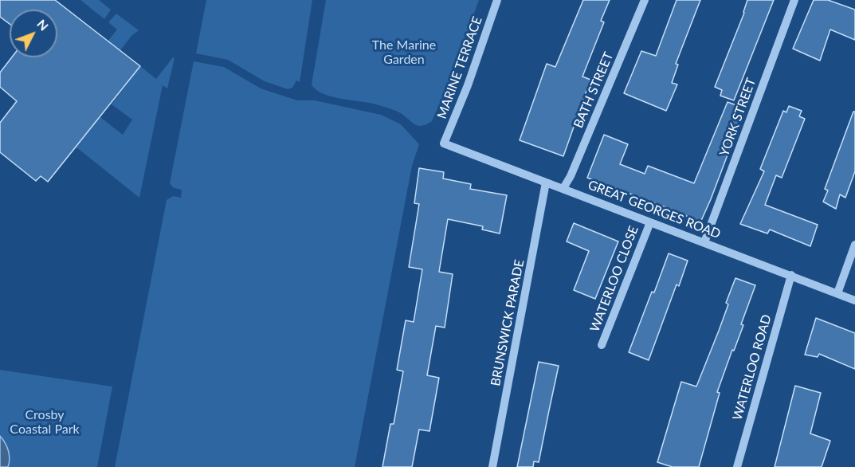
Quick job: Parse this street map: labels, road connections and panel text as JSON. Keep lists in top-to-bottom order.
{
  "streets": {
    "street": [
      "MARINE TERRACE",
      "BATH STREET",
      "YORK STREET",
      "GREAT GEORGES ROAD",
      "WATERLOO CLOSE",
      "BRUNSWICK PARADE",
      "WATERLOO ROAD"
    ]
  },
  "crossings": [
    ["MARINE TERRACE", "GREAT GEORGES ROAD"],
    ["BATH STREET", "GREAT GEORGES ROAD"],
    ["YORK STREET", "GREAT GEORGES ROAD"],
    ["GREAT GEORGES ROAD", "WATERLOO CLOSE"],
    ["GREAT GEORGES ROAD", "BRUNSWICK PARADE"],
    ["GREAT GEORGES ROAD", "WATERLOO ROAD"]
  ],
  "parks": ["The Marine Garden", "Crosby Coastal Park"],
  "north": "top right"
}
